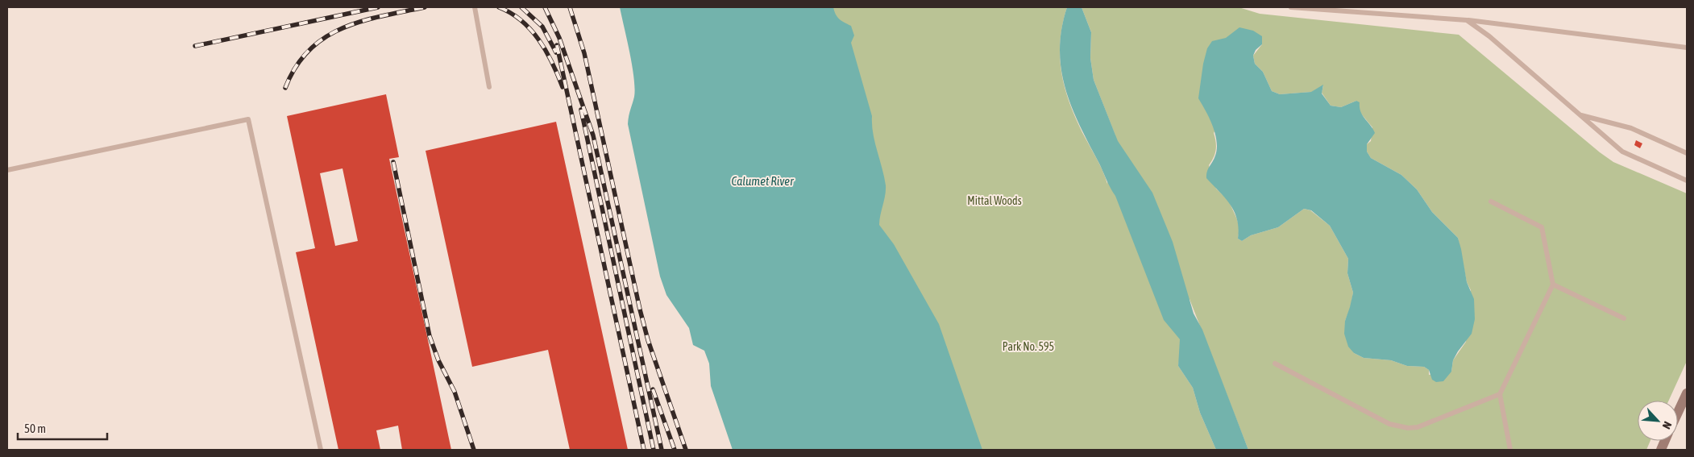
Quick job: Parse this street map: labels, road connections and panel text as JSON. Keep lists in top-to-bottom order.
{
  "water": ["Calumet River"],
  "parks": ["Mittal Woods", "Park No. 595"],
  "scale_bar": "50 m",
  "north": "bottom right"
}
